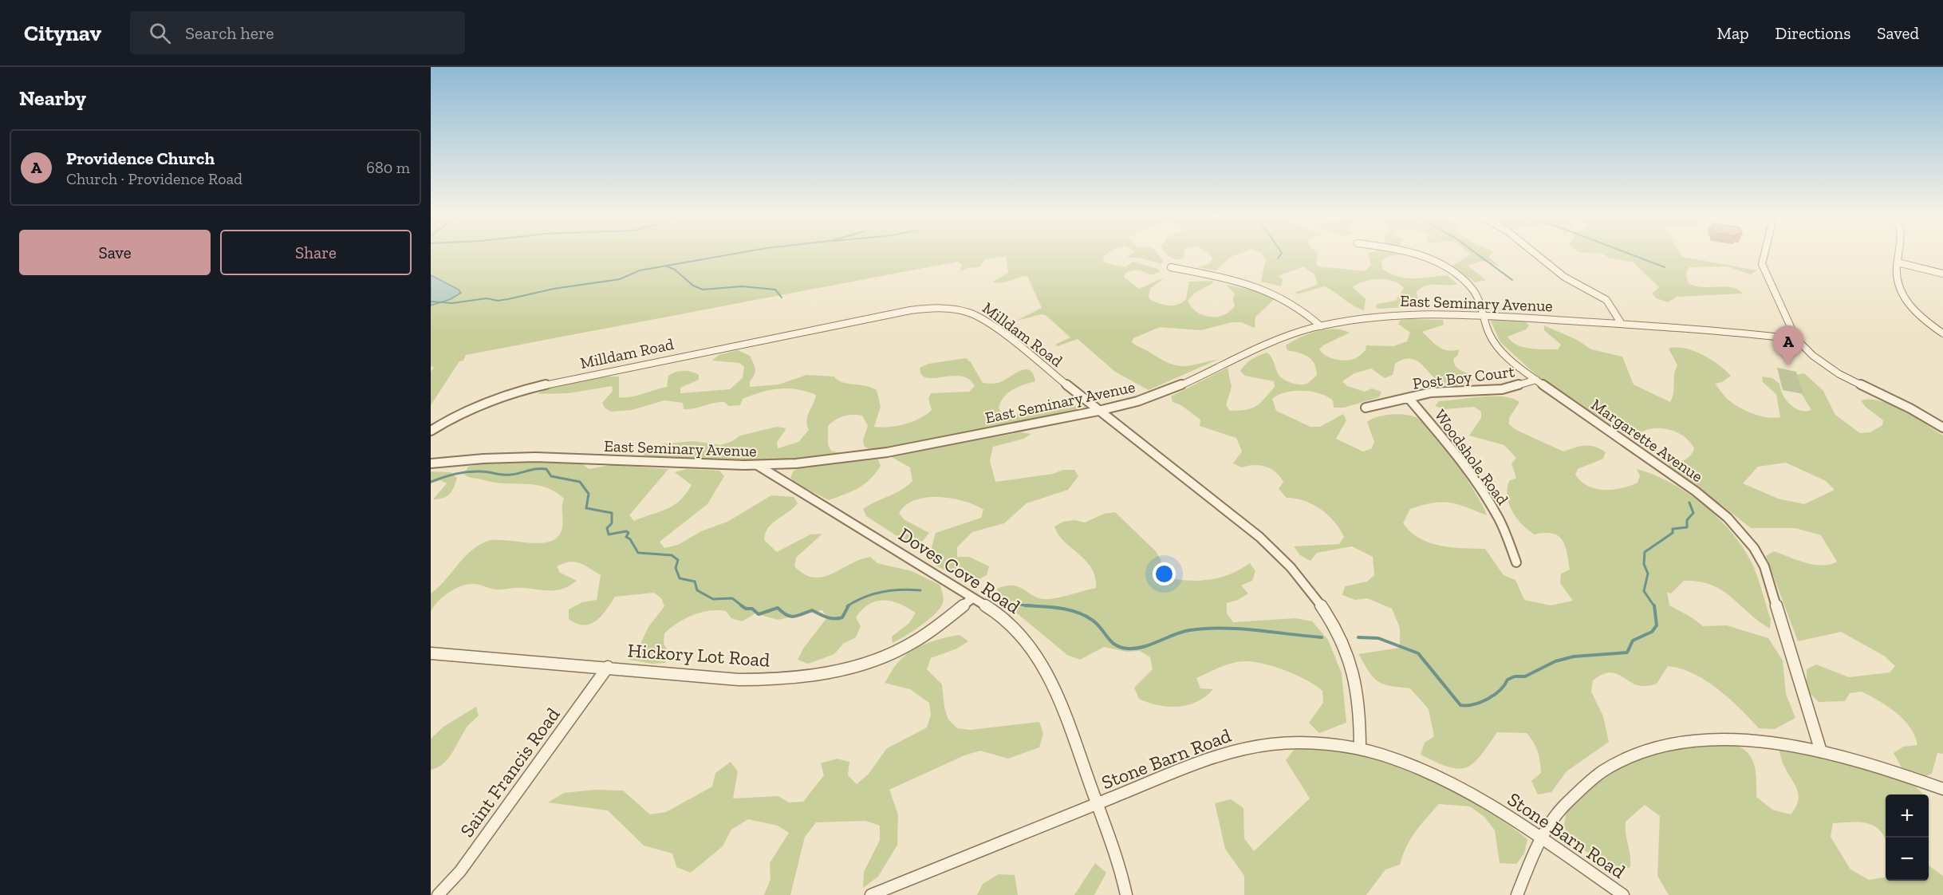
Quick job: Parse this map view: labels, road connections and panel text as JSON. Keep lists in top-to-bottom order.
{
  "streets": {
    "street": [
      "East Seminary Avenue",
      "Milldam Road",
      "Post Boy Court",
      "Margarette Avenue",
      "Woodshole Road",
      "Doves Cove Road",
      "Hickory Lot Road",
      "Stone Barn Road",
      "Saint Francis Road"
    ]
  },
  "crossings": [
    ["East Seminary Avenue", "Milldam Road"],
    ["East Seminary Avenue", "Margarette Avenue"],
    ["East Seminary Avenue", "Doves Cove Road"],
    ["Milldam Road", "Stone Barn Road"],
    ["Post Boy Court", "Margarette Avenue"],
    ["Post Boy Court", "Woodshole Road"],
    ["Doves Cove Road", "Hickory Lot Road"],
    ["Doves Cove Road", "Stone Barn Road"],
    ["Hickory Lot Road", "Saint Francis Road"]
  ],
  "page": {
    "header": "Citynav",
    "search": "Search here",
    "nav": ["Map", "Directions", "Saved"],
    "heading": "Nearby",
    "list": [
      {
        "mark": "A",
        "name": "Providence Church",
        "note": "Church · Providence Road",
        "value": "680 m"
      }
    ],
    "buttons": ["Save", "Share"],
    "pins": "A",
    "map_buttons": ["+", "−"]
  }
}
